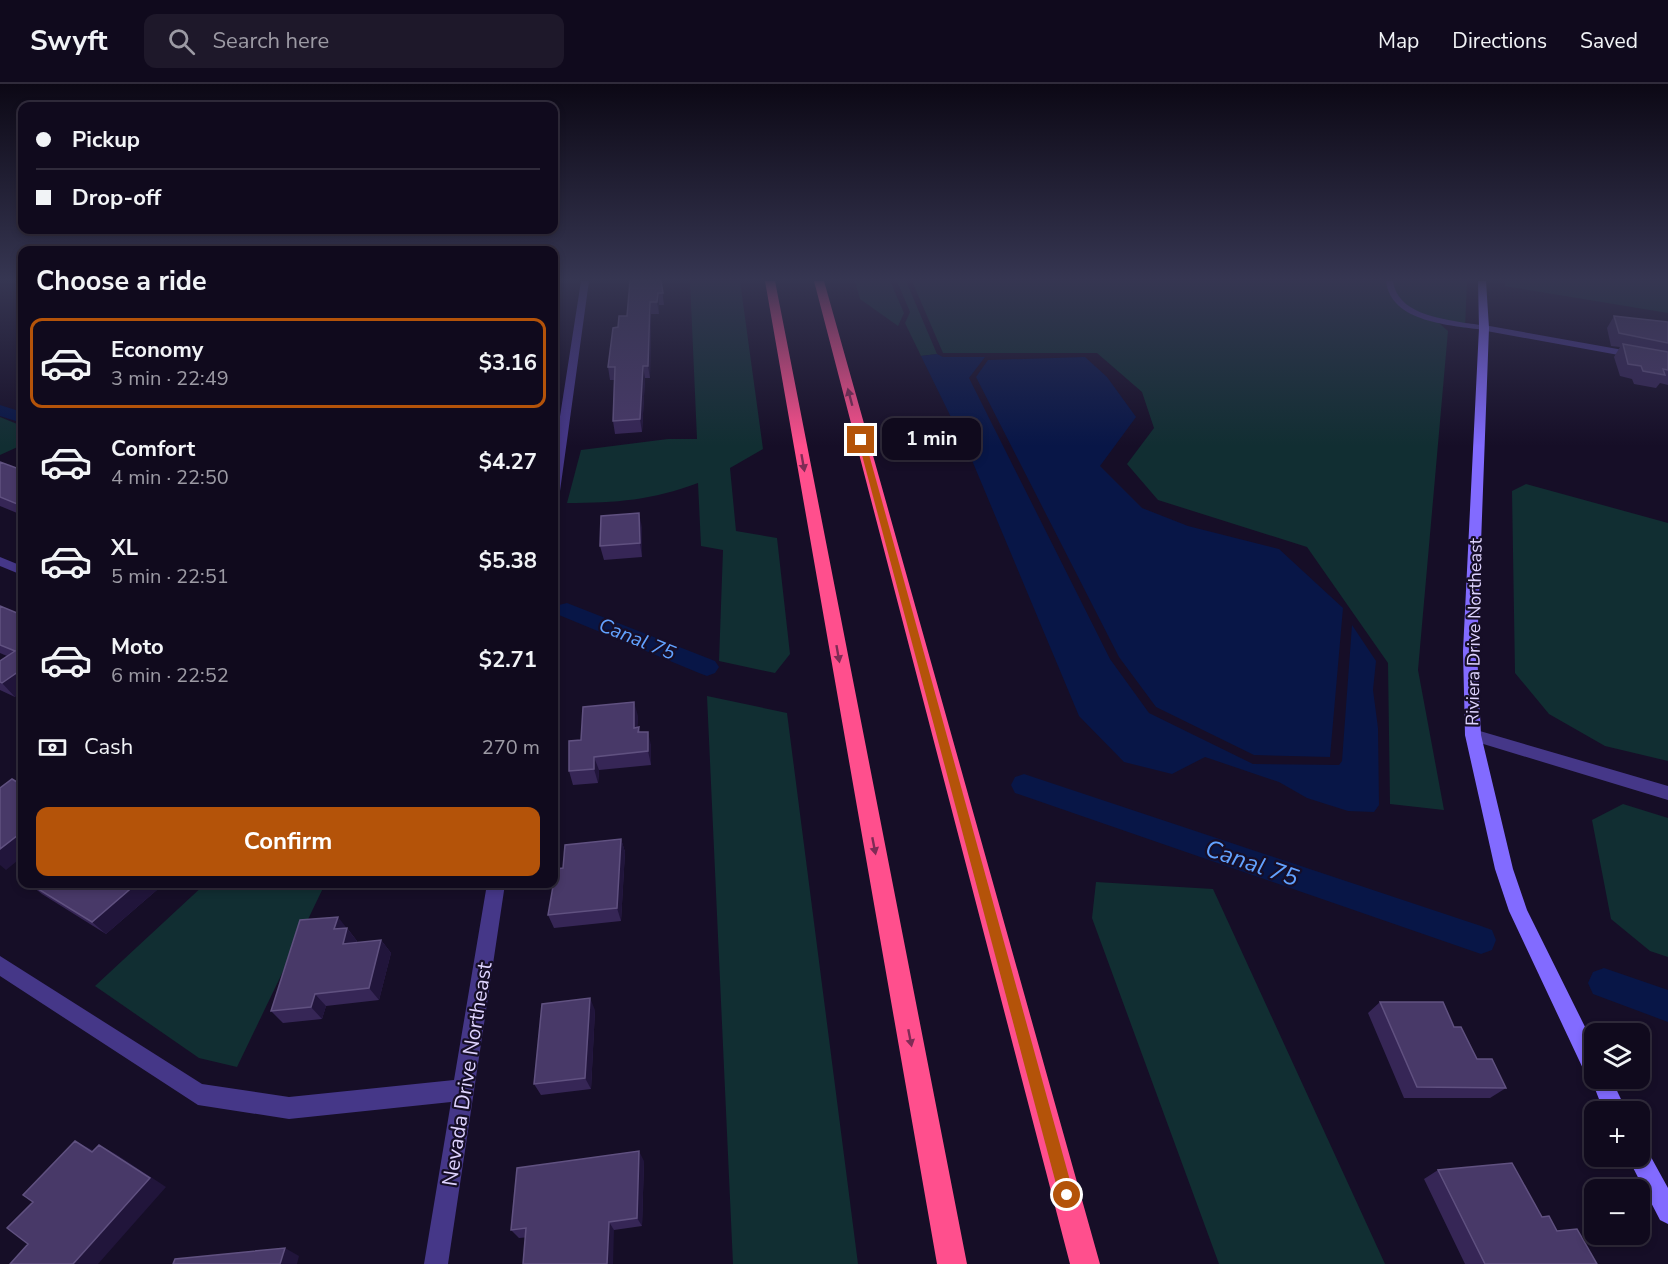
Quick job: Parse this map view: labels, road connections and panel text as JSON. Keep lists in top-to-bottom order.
{
  "streets": {
    "street": ["Riviera Drive Northeast", "Nevada Drive Northeast"]
  },
  "water": ["Canal 75"],
  "page": {
    "header": "Swyft",
    "search": "Search here",
    "nav": ["Map", "Directions", "Saved"],
    "banner": ["Pickup", "Drop-off"],
    "heading": "Choose a ride",
    "list": [
      {
        "name": "Economy",
        "note": "3 min · 22:49",
        "value": "$3.16"
      },
      {
        "name": "Comfort",
        "note": "4 min · 22:50",
        "value": "$4.27"
      },
      {
        "name": "XL",
        "note": "5 min · 22:51",
        "value": "$5.38"
      },
      {
        "name": "Moto",
        "note": "6 min · 22:52",
        "value": "$2.71"
      }
    ],
    "bubble": "1 min",
    "pay": ["Cash", "270 m"],
    "buttons": "Confirm",
    "map_buttons": ["+", "−"]
  }
}
